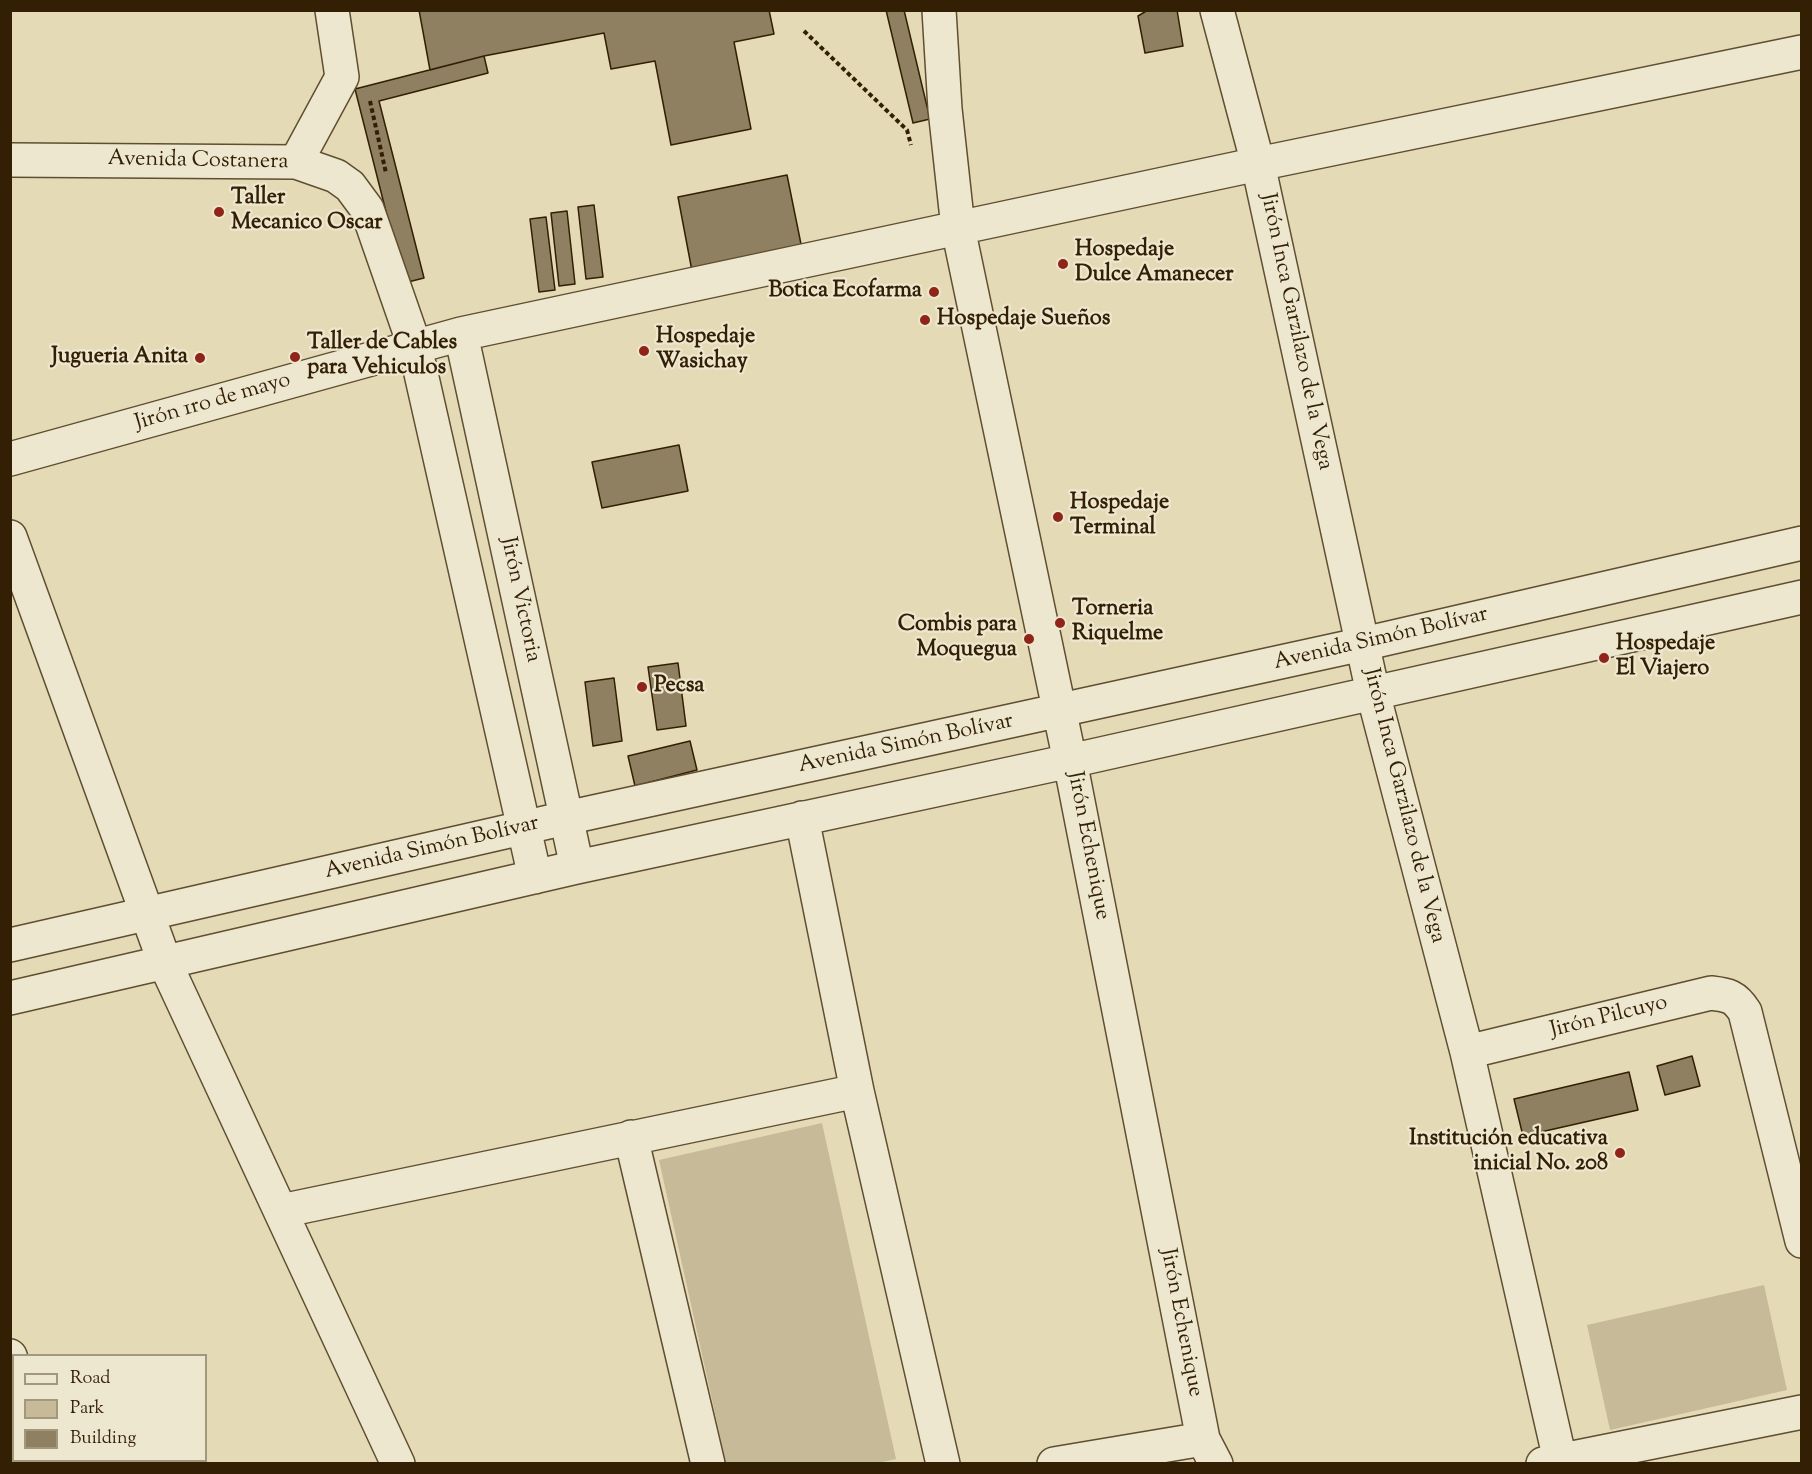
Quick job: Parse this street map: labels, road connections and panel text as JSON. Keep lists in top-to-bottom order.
{
  "streets": {
    "street": [
      "Avenida Costanera",
      "Jirón Inca Garzilazo de la Vega",
      "Jirón 1ro de mayo",
      "Jirón Victoria",
      "Avenida Simón Bolívar",
      "Jirón Echenique",
      "Jirón Pilcuyo"
    ]
  },
  "crossings": [
    ["Avenida Costanera", "Jirón 1ro de mayo"],
    ["Avenida Costanera", "Jirón Victoria"],
    ["Jirón Inca Garzilazo de la Vega", "Jirón 1ro de mayo"],
    ["Jirón Inca Garzilazo de la Vega", "Avenida Simón Bolívar"],
    ["Jirón Inca Garzilazo de la Vega", "Jirón Pilcuyo"],
    ["Jirón 1ro de mayo", "Jirón Victoria"],
    ["Jirón 1ro de mayo", "Jirón Echenique"],
    ["Jirón Victoria", "Avenida Simón Bolívar"],
    ["Avenida Simón Bolívar", "Jirón Echenique"]
  ],
  "places": [
    "Taller Mecanico Oscar",
    "Hospedaje Dulce Amanecer",
    "Botica Ecofarma",
    "Hospedaje Sueños",
    "Hospedaje Wasichay",
    "Taller de Cables para Vehiculos",
    "Jugueria Anita",
    "Hospedaje Terminal",
    "Torneria Riquelme",
    "Combis para Moquegua",
    "Hospedaje El Viajero",
    "Pecsa",
    "Institución educativa inicial No. 208"
  ],
  "legend": ["Road", "Park", "Building"]
}
